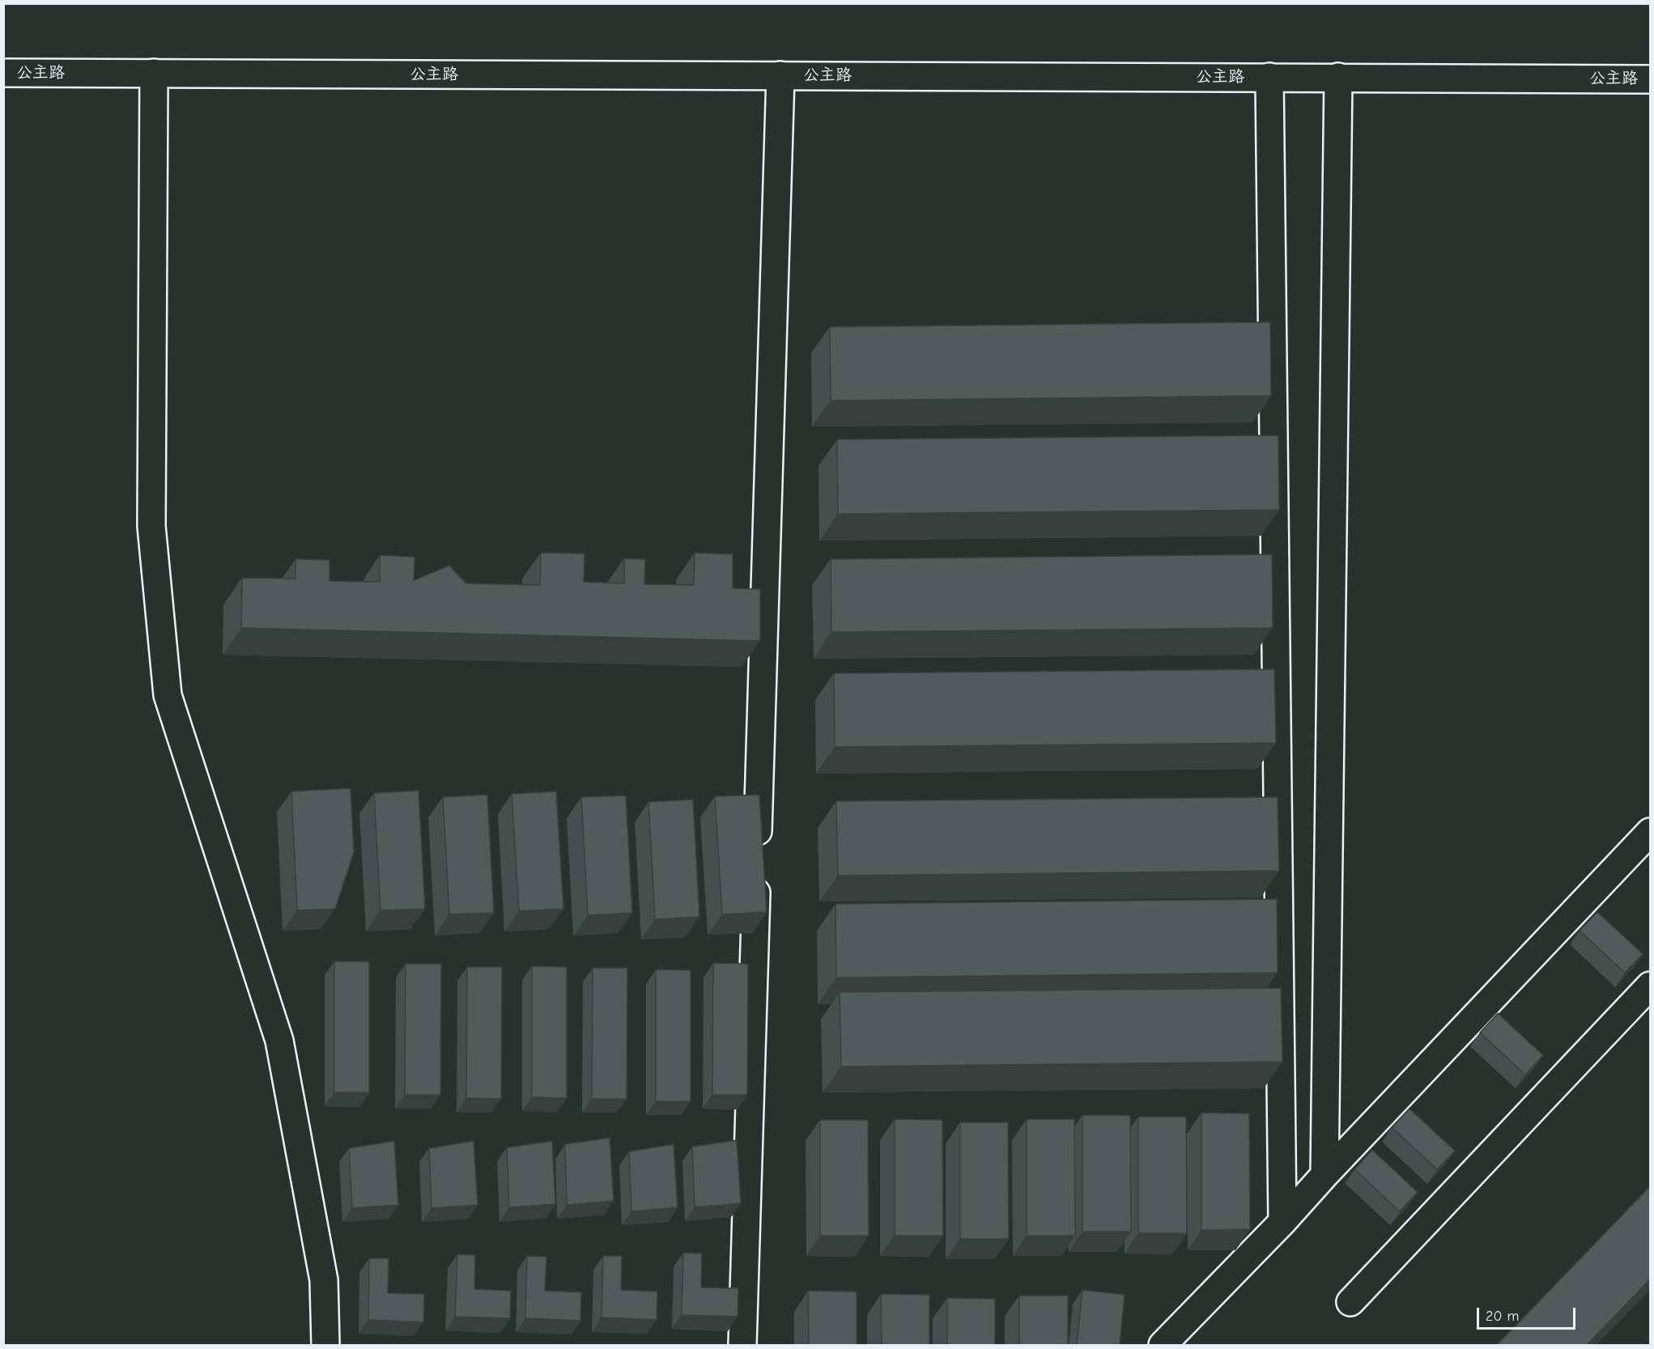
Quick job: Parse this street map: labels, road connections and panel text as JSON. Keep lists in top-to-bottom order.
{
  "streets": {
    "street": ["公主路"]
  },
  "scale_bar": "20 m"
}
